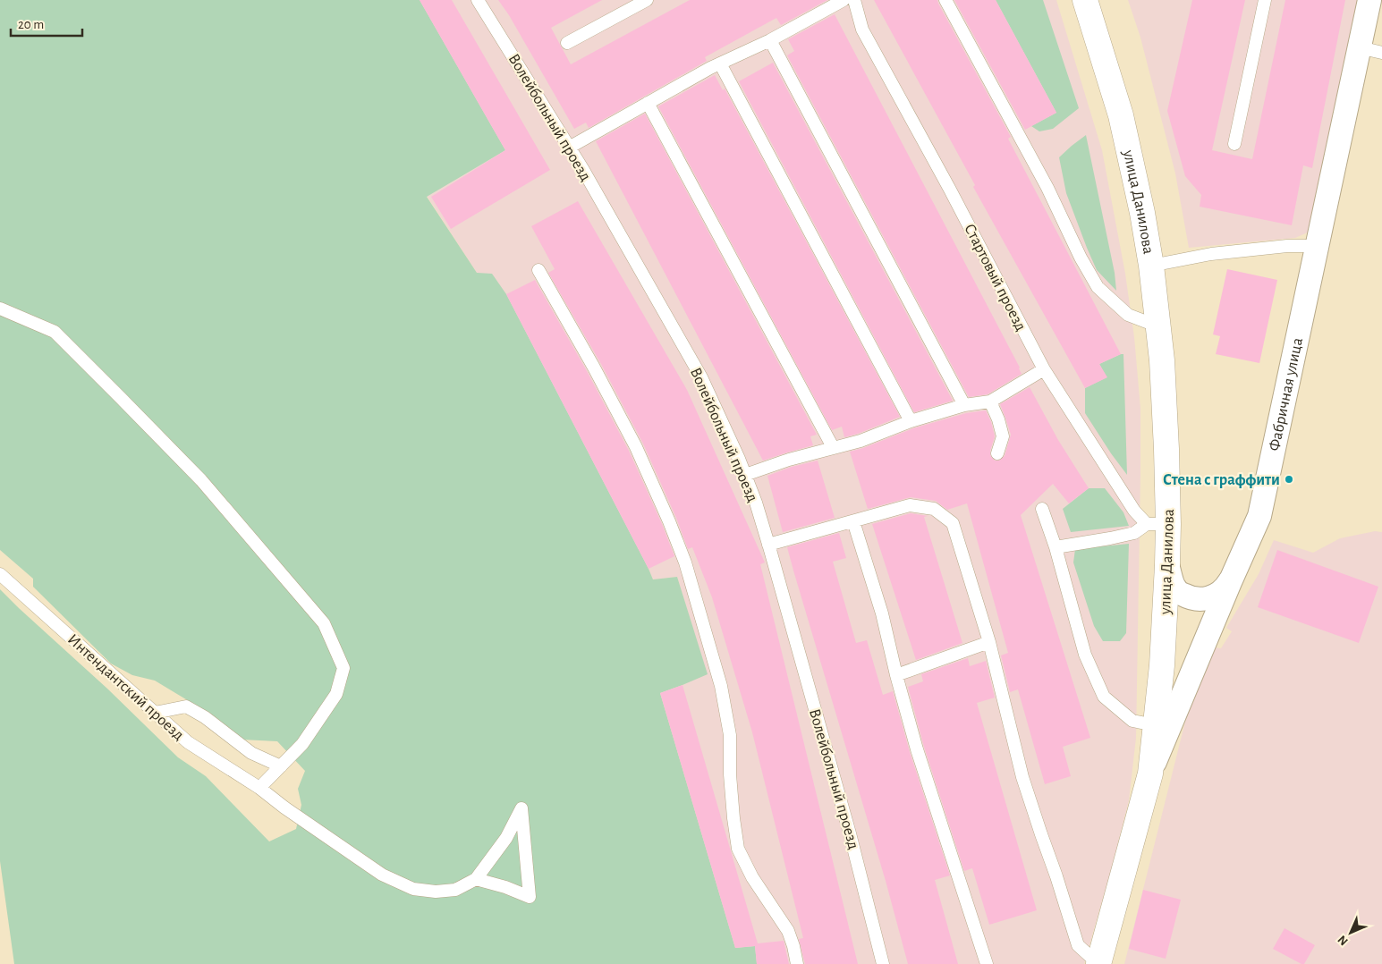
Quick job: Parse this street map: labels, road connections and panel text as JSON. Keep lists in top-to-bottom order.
{
  "streets": {
    "street": ["улица Данилова", "Фабричная улица"],
    "lane": ["Волейбольный проезд", "Стартовый проезд", "Интендантский проезд"]
  },
  "crossings": [
    ["улица Данилова", "Стартовый проезд"],
    ["улица Данилова", "Фабричная улица"]
  ],
  "places": ["Стена с граффити"],
  "scale_bar": "20 m",
  "north": "bottom left"
}
